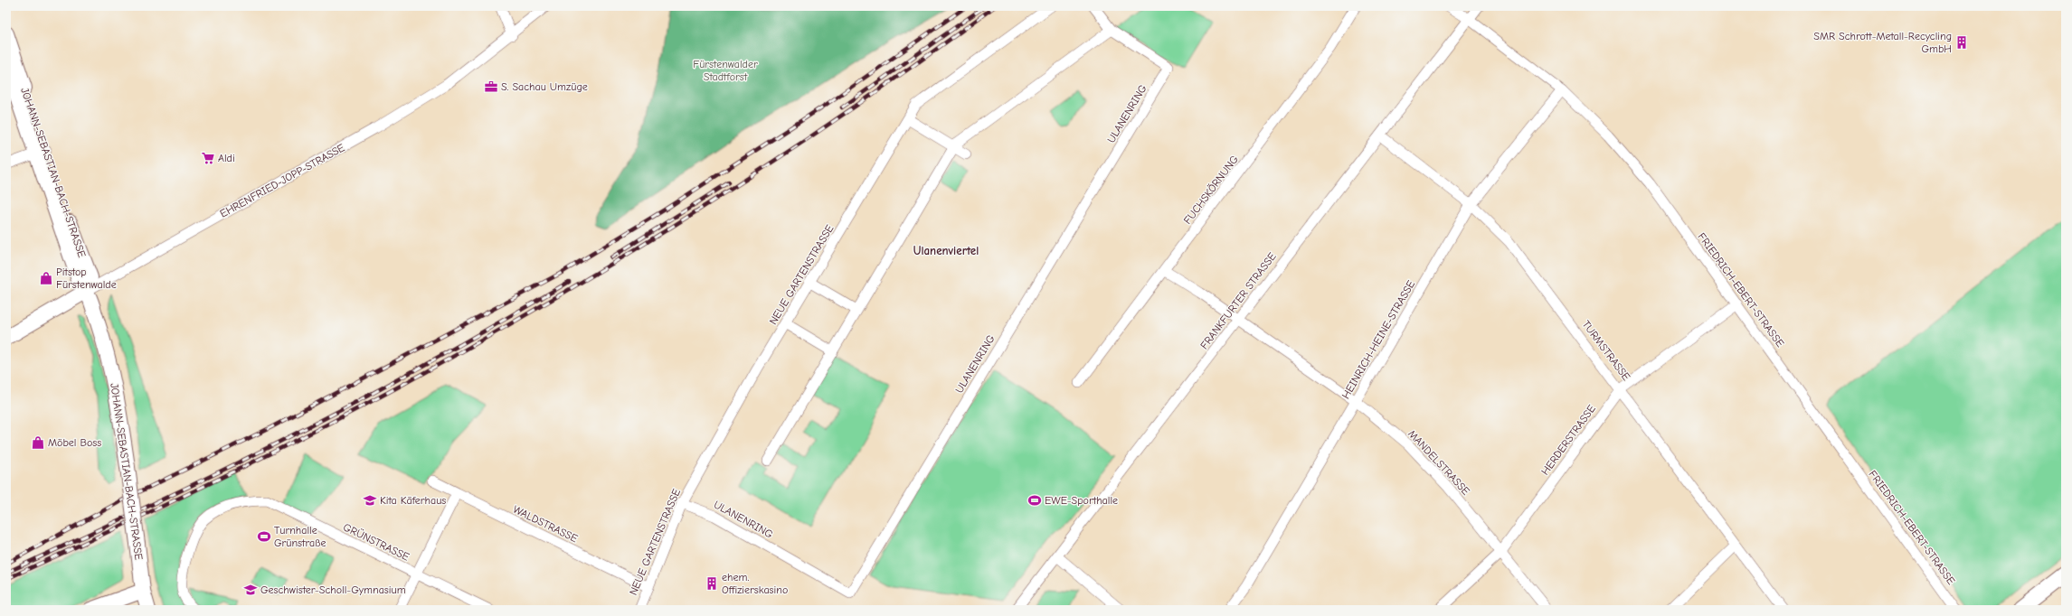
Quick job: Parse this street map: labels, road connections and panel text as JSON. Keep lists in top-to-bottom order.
{
  "streets": {
    "street": [
      "ULANENRING",
      "JOHANN-SEBASTIAN-BACH-STRASSE",
      "EHRENFRIED-JOPP-STRASSE",
      "FUCHSKÖRNUNG",
      "NEUE GARTENSTRASSE",
      "FRIEDRICH-EBERT-STRASSE",
      "FRANKFURTER STRASSE",
      "HEINRICH-HEINE-STRASSE",
      "TURMSTRASSE",
      "HERDERSTRASSE",
      "MANDELSTRASSE",
      "WALDSTRASSE",
      "GRÜNSTRASSE"
    ]
  },
  "crossings": [
    ["ULANENRING", "NEUE GARTENSTRASSE"],
    ["JOHANN-SEBASTIAN-BACH-STRASSE", "EHRENFRIED-JOPP-STRASSE"],
    ["FUCHSKÖRNUNG", "MANDELSTRASSE"],
    ["NEUE GARTENSTRASSE", "WALDSTRASSE"],
    ["FRIEDRICH-EBERT-STRASSE", "FRANKFURTER STRASSE"],
    ["FRIEDRICH-EBERT-STRASSE", "HEINRICH-HEINE-STRASSE"],
    ["FRIEDRICH-EBERT-STRASSE", "HERDERSTRASSE"],
    ["FRANKFURTER STRASSE", "TURMSTRASSE"],
    ["FRANKFURTER STRASSE", "MANDELSTRASSE"],
    ["HEINRICH-HEINE-STRASSE", "TURMSTRASSE"],
    ["HEINRICH-HEINE-STRASSE", "MANDELSTRASSE"],
    ["TURMSTRASSE", "HERDERSTRASSE"],
    ["HERDERSTRASSE", "MANDELSTRASSE"]
  ],
  "districts": ["Ulanenviertel"],
  "parks": ["Fürstenwalder Stadtforst"],
  "places": {
    "building": ["SMR Schrott-Metall-Recycling GmbH", "ehem. Offizierskasino"],
    "office": ["S. Sachau Umzüge"],
    "supermarket": ["Aldi"],
    "shop": ["Pitstop Fürstenwalde", "Möbel Boss"],
    "school or university": ["Kita Käferhaus", "Geschwister-Scholl-Gymnasium"],
    "sports": ["EWE-Sporthalle", "Turnhalle Grünstraße"]
  }
}
